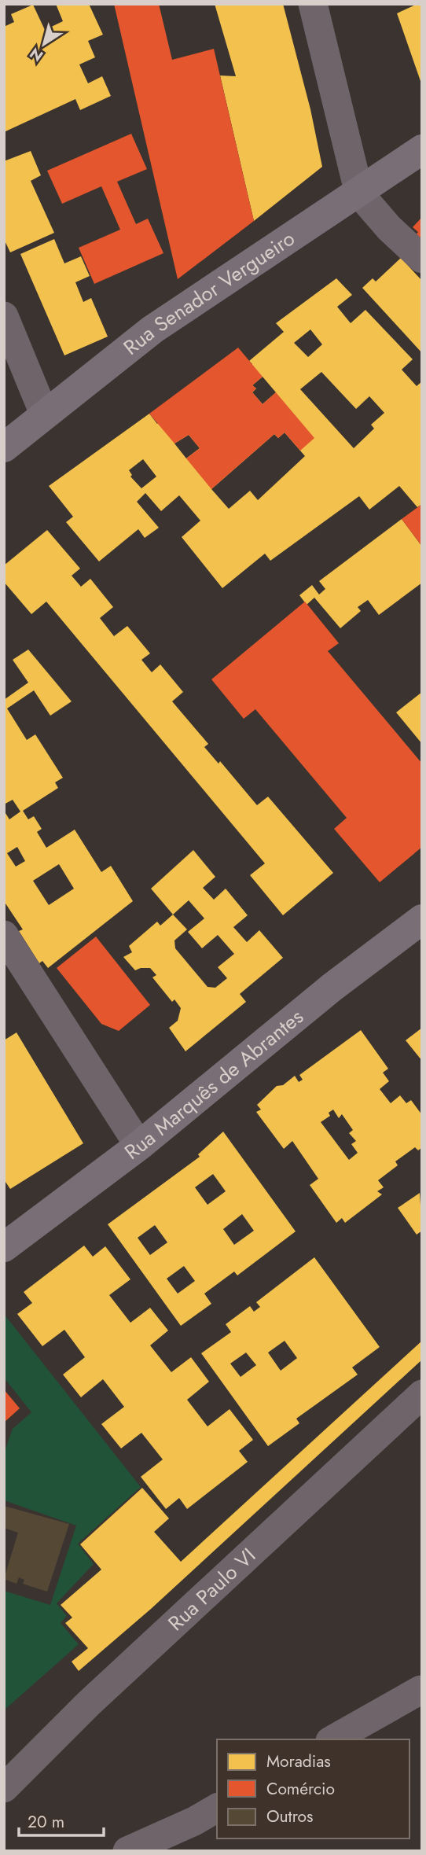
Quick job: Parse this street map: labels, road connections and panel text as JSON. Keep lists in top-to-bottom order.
{
  "streets": {
    "street": ["Rua Senador Vergueiro", "Rua Marquês de Abrantes", "Rua Paulo VI"]
  },
  "legend": ["Moradias", "Comércio", "Outros"],
  "scale_bar": "20 m",
  "north": "bottom left"
}
